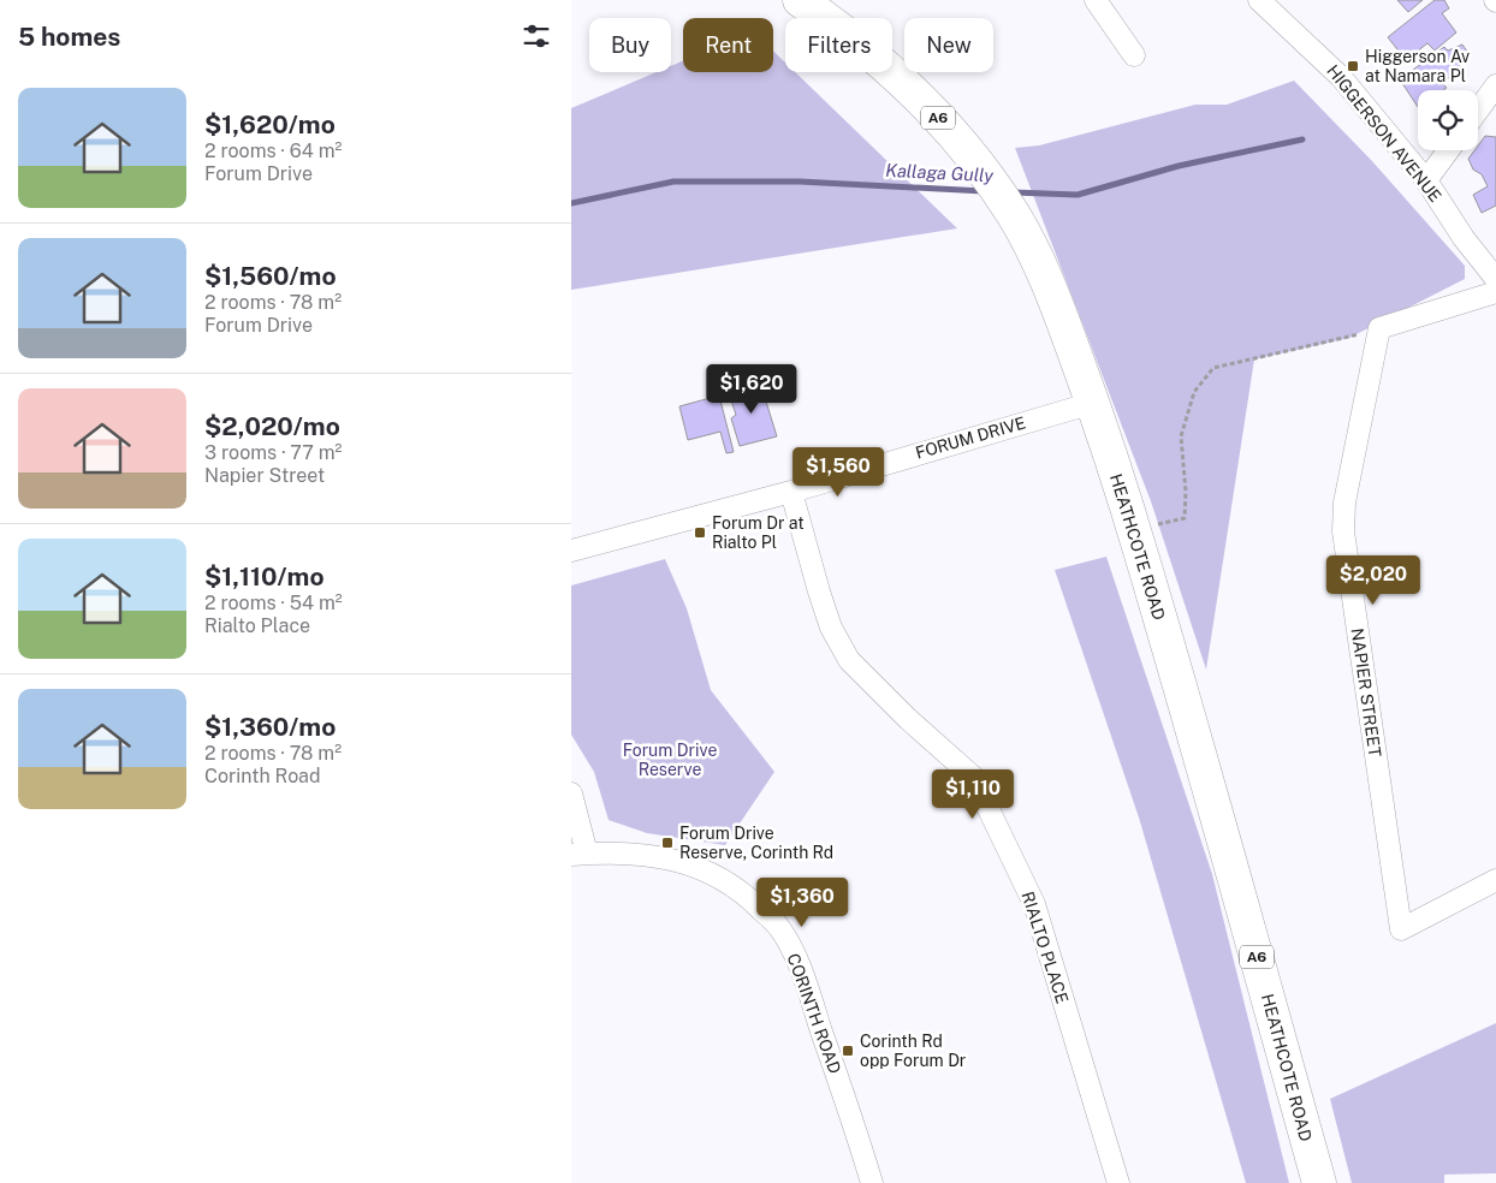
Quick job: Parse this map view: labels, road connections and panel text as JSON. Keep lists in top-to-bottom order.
{
  "streets": {
    "highway": ["A6", "HEATHCOTE ROAD"],
    "street": [
      "HIGGERSON AVENUE",
      "FORUM DRIVE",
      "NAPIER STREET",
      "RIALTO PLACE",
      "CORINTH ROAD"
    ]
  },
  "crossings": [
    ["FORUM DRIVE", "HEATHCOTE ROAD"],
    ["FORUM DRIVE", "RIALTO PLACE"]
  ],
  "water": ["Kallaga Gully"],
  "parks": ["Forum Drive Reserve"],
  "places": {
    "transit": [
      "Higgerson Av at Namara Pl",
      "Forum Dr at Rialto Pl",
      "Forum Drive Reserve, Corinth Rd",
      "Corinth Rd opp Forum Dr"
    ]
  },
  "page": {
    "heading": "5 homes",
    "chip": [
      "Buy",
      "Rent",
      "Filters",
      "New"
    ],
    "list": [
      {
        "name": "$1,620/mo",
        "note": "2 rooms · 64 m² · Forum Drive"
      },
      {
        "name": "$1,560/mo",
        "note": "2 rooms · 78 m² · Forum Drive"
      },
      {
        "name": "$2,020/mo",
        "note": "3 rooms · 77 m² · Napier Street"
      },
      {
        "name": "$1,110/mo",
        "note": "2 rooms · 54 m² · Rialto Place"
      },
      {
        "name": "$1,360/mo",
        "note": "2 rooms · 78 m² · Corinth Road"
      }
    ],
    "price": [
      "$1,620",
      "$1,560",
      "$2,020",
      "$1,110",
      "$1,360"
    ]
  }
}
